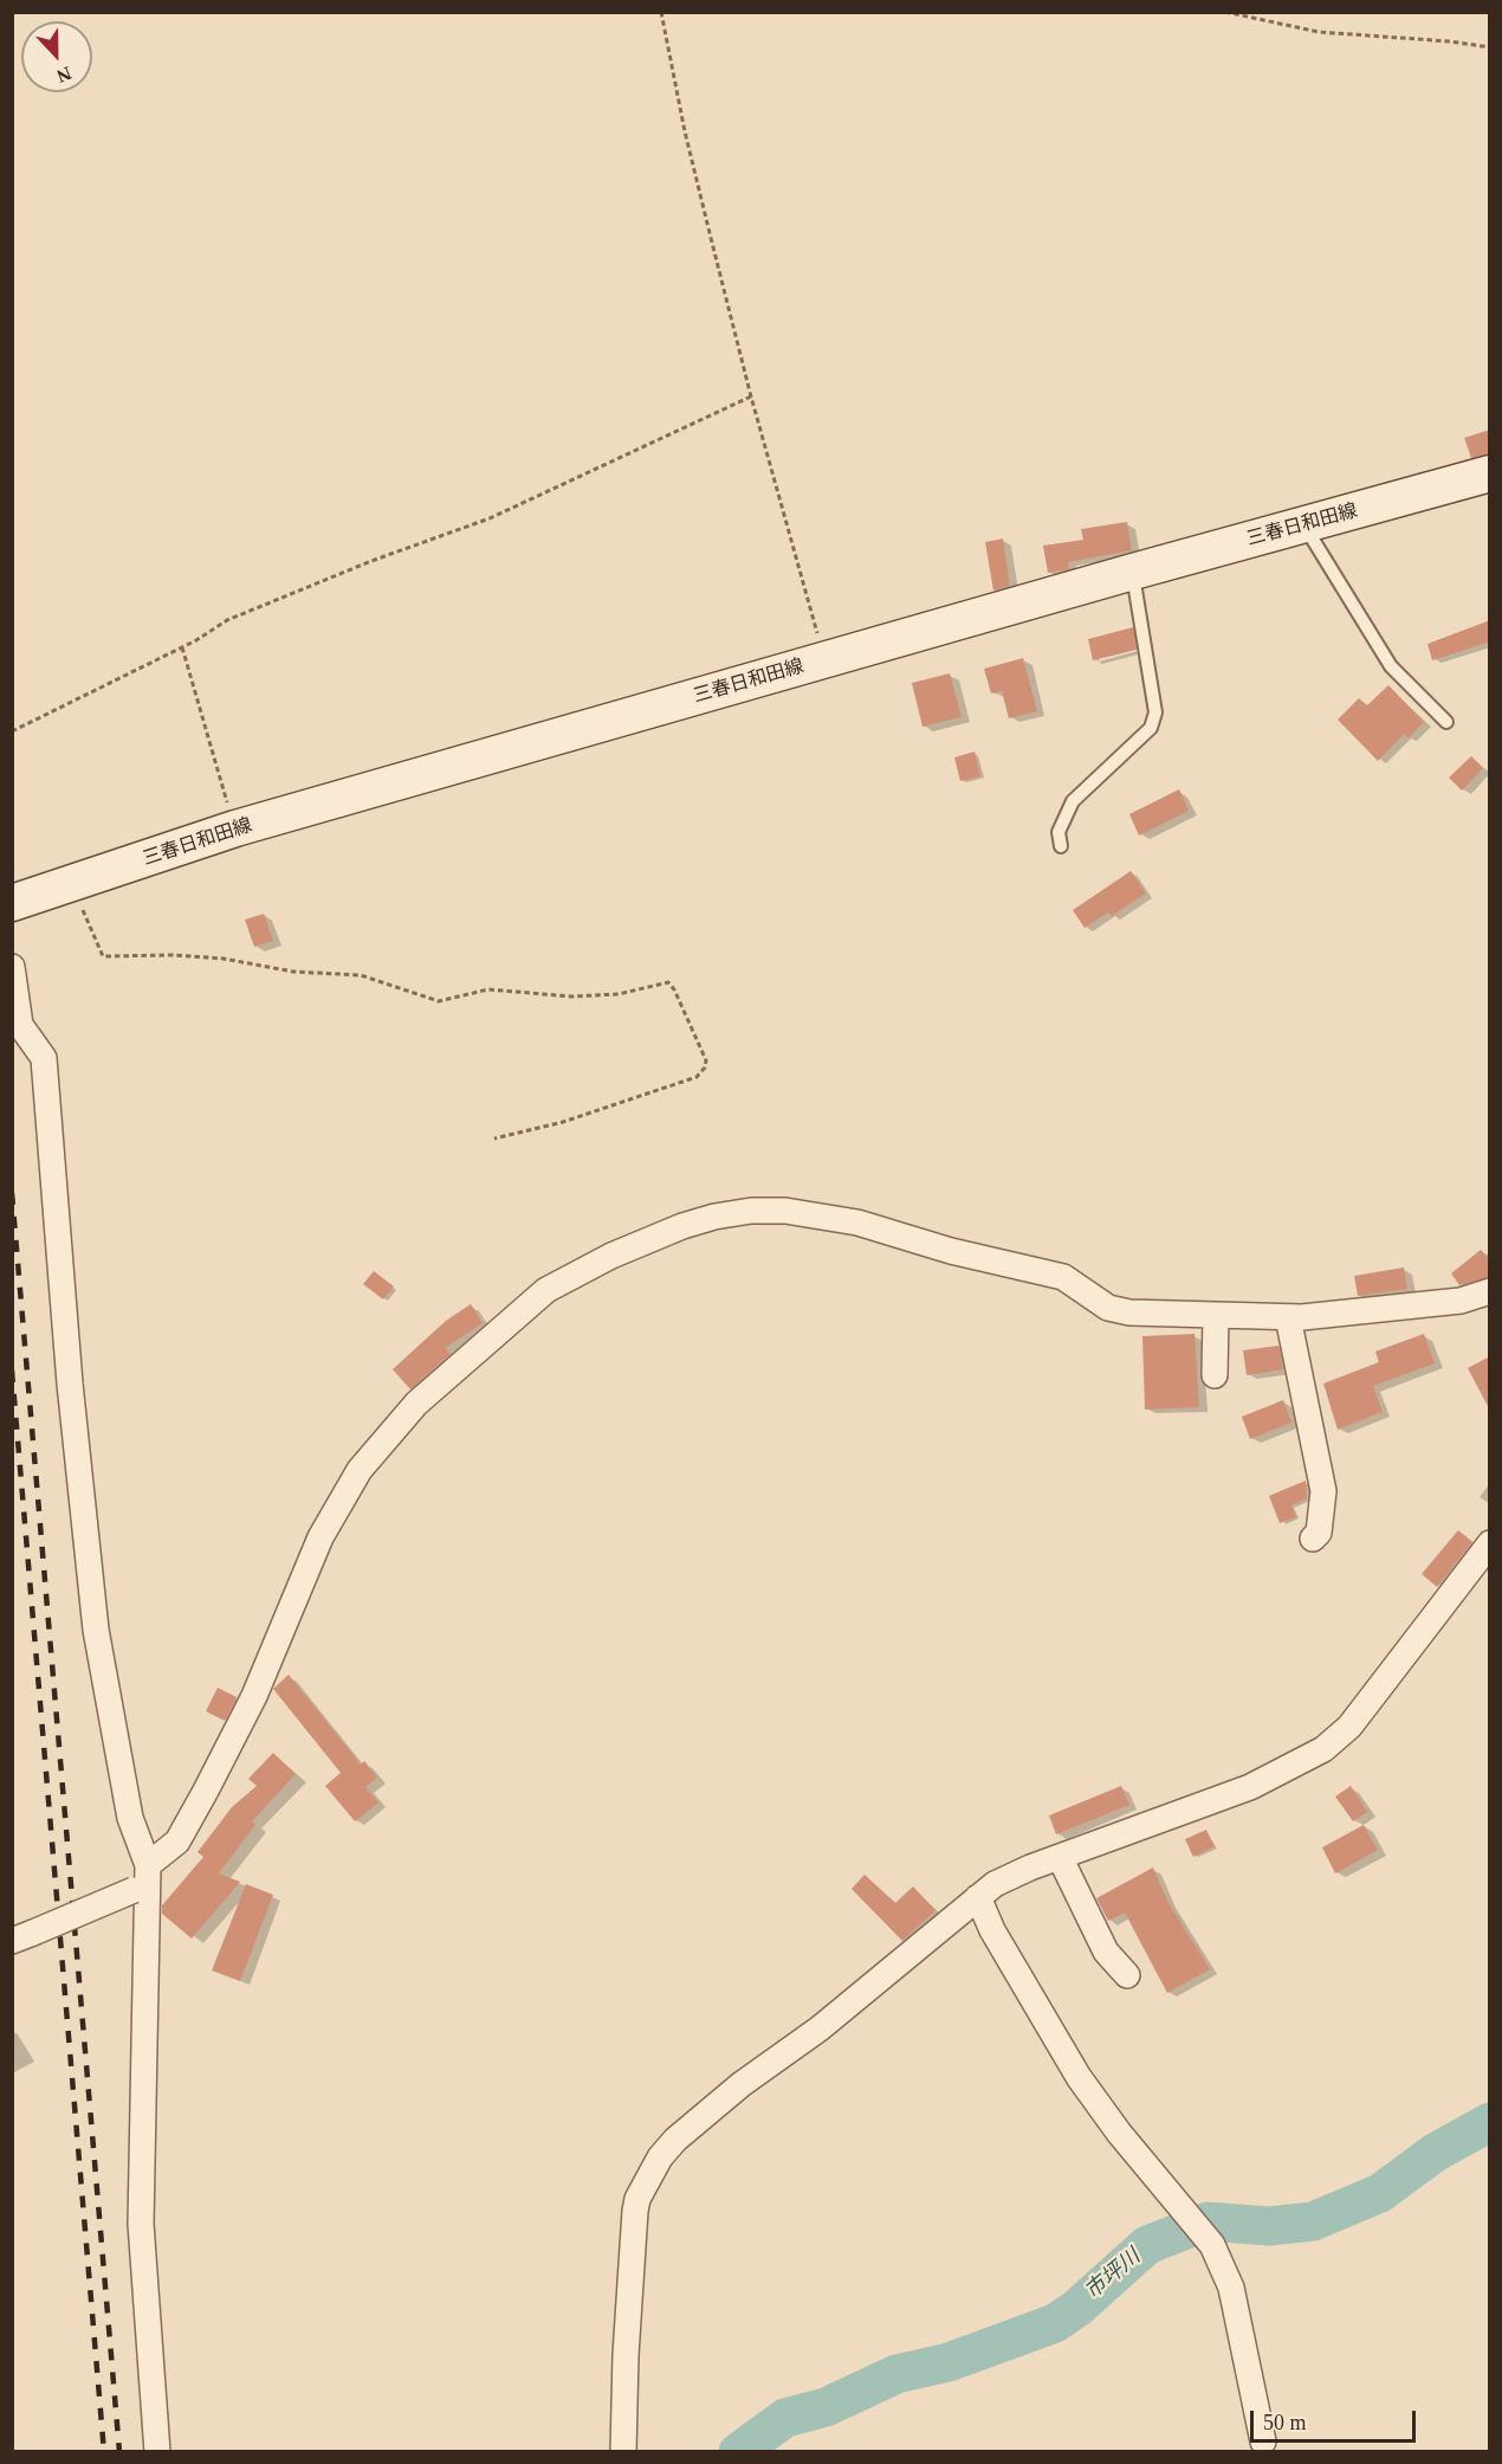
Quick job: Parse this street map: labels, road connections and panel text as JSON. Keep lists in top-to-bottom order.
{
  "streets": {
    "main road": ["三春日和田線"]
  },
  "water": ["市坪川"],
  "scale_bar": "50 m",
  "north": "bottom"
}
